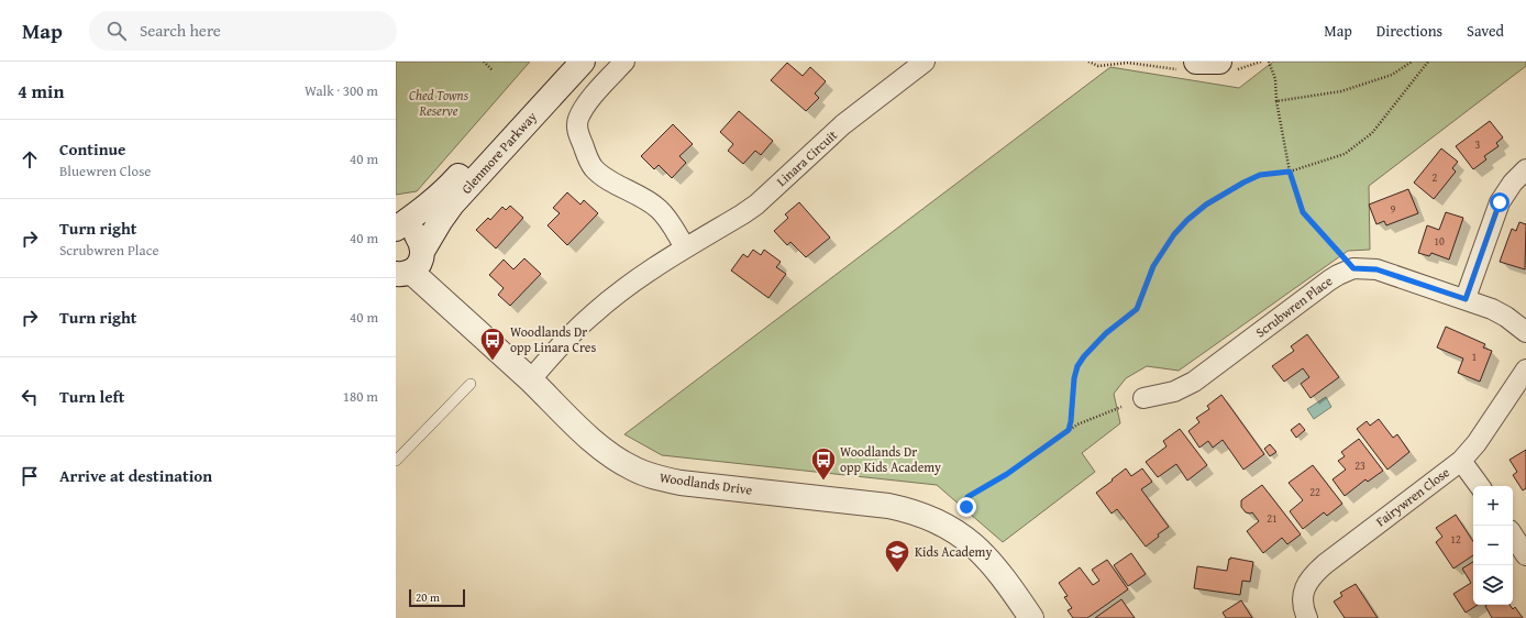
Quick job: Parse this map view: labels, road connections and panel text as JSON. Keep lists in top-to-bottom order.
{
  "streets": {
    "street": [
      "Glenmore Parkway",
      "Linara Circuit",
      "Scrubwren Place",
      "Woodlands Drive",
      "Fairywren Close"
    ]
  },
  "crossings": [
    ["Glenmore Parkway", "Woodlands Drive"],
    ["Linara Circuit", "Woodlands Drive"]
  ],
  "parks": ["Ched Towns Reserve"],
  "places": {
    "bus stop": ["Woodlands Dr opp Linara Cres", "Woodlands Dr opp Kids Academy"],
    "school or university": ["Kids Academy"]
  },
  "house_numbers": [
    "3",
    "2",
    "9",
    "10",
    "1",
    "23",
    "22",
    "21",
    "12"
  ],
  "scale_bar": "20 m",
  "page": {
    "header": "Map",
    "search": "Search here",
    "nav": ["Map", "Directions", "Saved"],
    "heading": ["4 min", "Walk · 300 m"],
    "list": [
      ["Continue", "Bluewren Close", "40 m"],
      ["Turn right", "Scrubwren Place", "40 m"],
      ["Turn right", "40 m"],
      ["Turn left", "180 m"],
      "Arrive at destination"
    ],
    "map_buttons": ["+", "−"],
    "scale": "20 m"
  }
}
